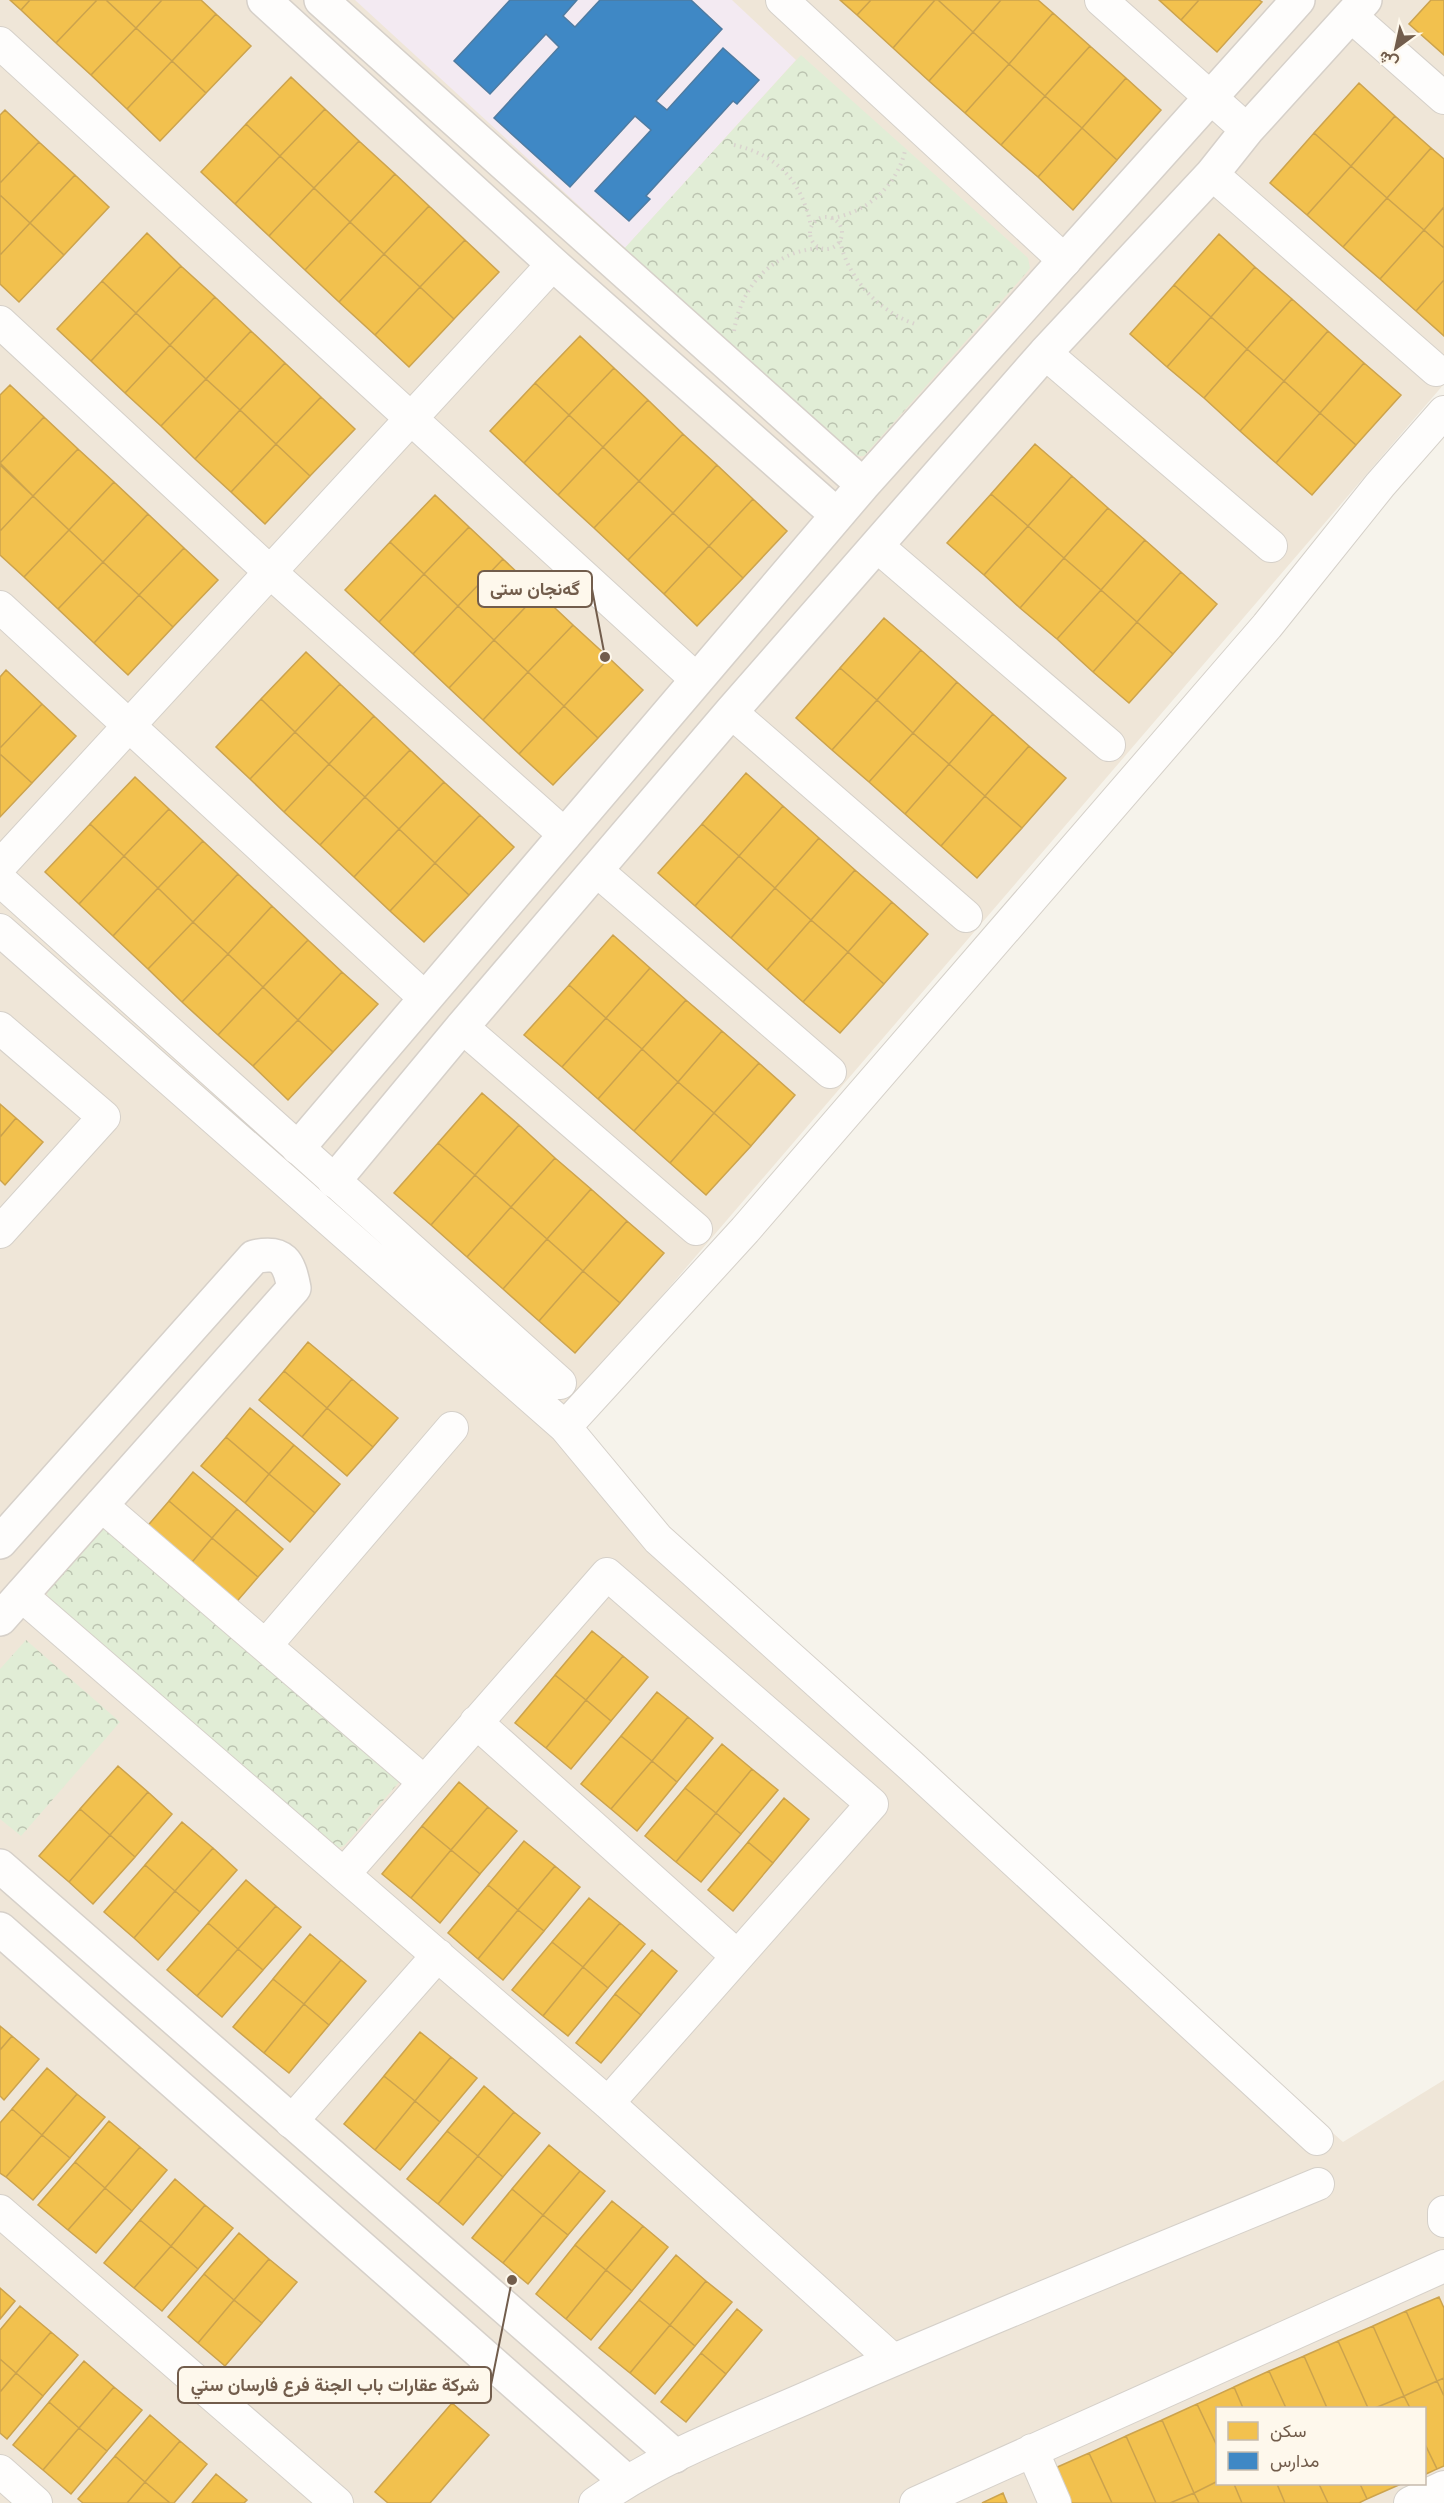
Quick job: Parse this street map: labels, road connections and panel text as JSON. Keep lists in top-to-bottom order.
{
  "places": ["گه‌نجان ستی", "شرکة عقارات باب الجنة فرع فارسان ستي"],
  "legend": ["سكن", "مدارس"],
  "north": "bottom left"
}
